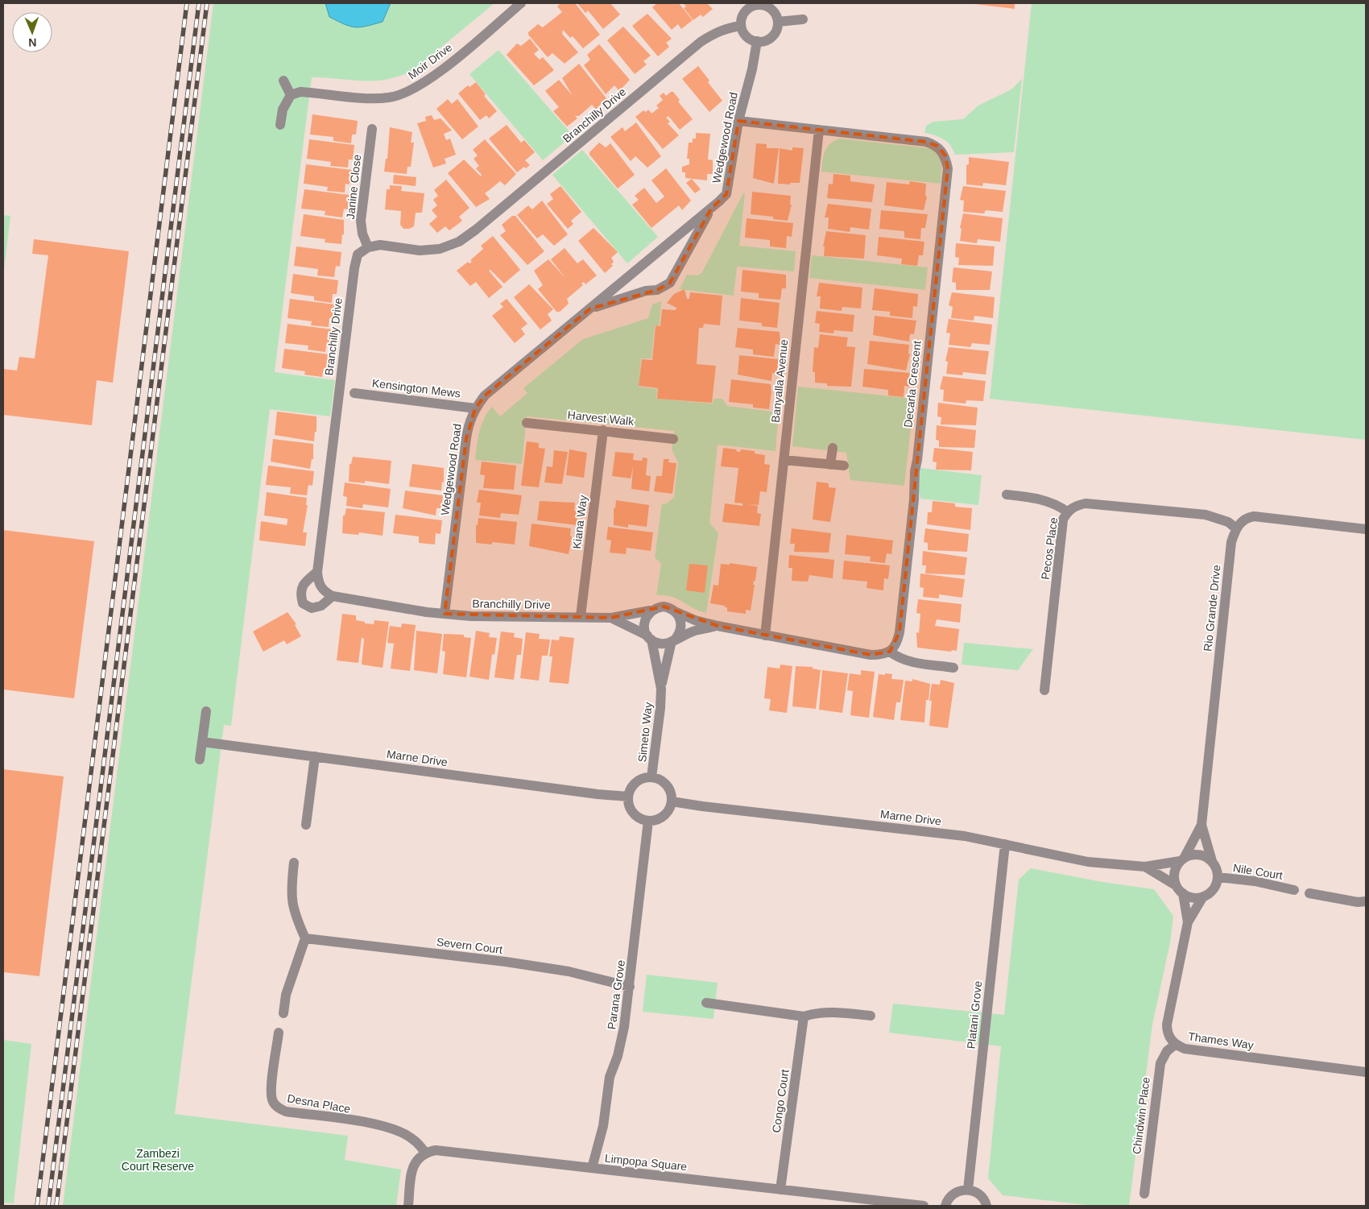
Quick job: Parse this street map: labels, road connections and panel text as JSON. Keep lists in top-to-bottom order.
{
  "streets": {
    "street": [
      "Moir Drive",
      "Branchilly Drive",
      "Wedgewood Road",
      "Janine Close",
      "Banyalla Avenue",
      "Decarla Crescent",
      "Kensington Mews",
      "Harvest Walk",
      "Kiana Way",
      "Pecos Place",
      "Rio Grande Drive",
      "Simeto Way",
      "Marne Drive",
      "Nile Court",
      "Severn Court",
      "Parana Grove",
      "Platani Grove",
      "Thames Way",
      "Congo Court",
      "Desna Place",
      "Chindwin Place",
      "Limpopa Square"
    ]
  },
  "crossings": [
    ["Branchilly Drive", "Wedgewood Road"],
    ["Branchilly Drive", "Janine Close"],
    ["Branchilly Drive", "Kiana Way"],
    ["Branchilly Drive", "Simeto Way"],
    ["Wedgewood Road", "Decarla Crescent"],
    ["Wedgewood Road", "Kensington Mews"],
    ["Banyalla Avenue", "Decarla Crescent"],
    ["Harvest Walk", "Kiana Way"],
    ["Pecos Place", "Rio Grande Drive"],
    ["Rio Grande Drive", "Marne Drive"],
    ["Rio Grande Drive", "Nile Court"],
    ["Rio Grande Drive", "Thames Way"],
    ["Simeto Way", "Marne Drive"],
    ["Simeto Way", "Parana Grove"],
    ["Marne Drive", "Nile Court"],
    ["Marne Drive", "Parana Grove"],
    ["Marne Drive", "Platani Grove"],
    ["Marne Drive", "Thames Way"],
    ["Nile Court", "Thames Way"],
    ["Severn Court", "Parana Grove"],
    ["Parana Grove", "Limpopa Square"],
    ["Thames Way", "Chindwin Place"],
    ["Congo Court", "Limpopa Square"],
    ["Desna Place", "Limpopa Square"]
  ],
  "parks": ["Zambezi Court Reserve"],
  "north": "bottom"
}
